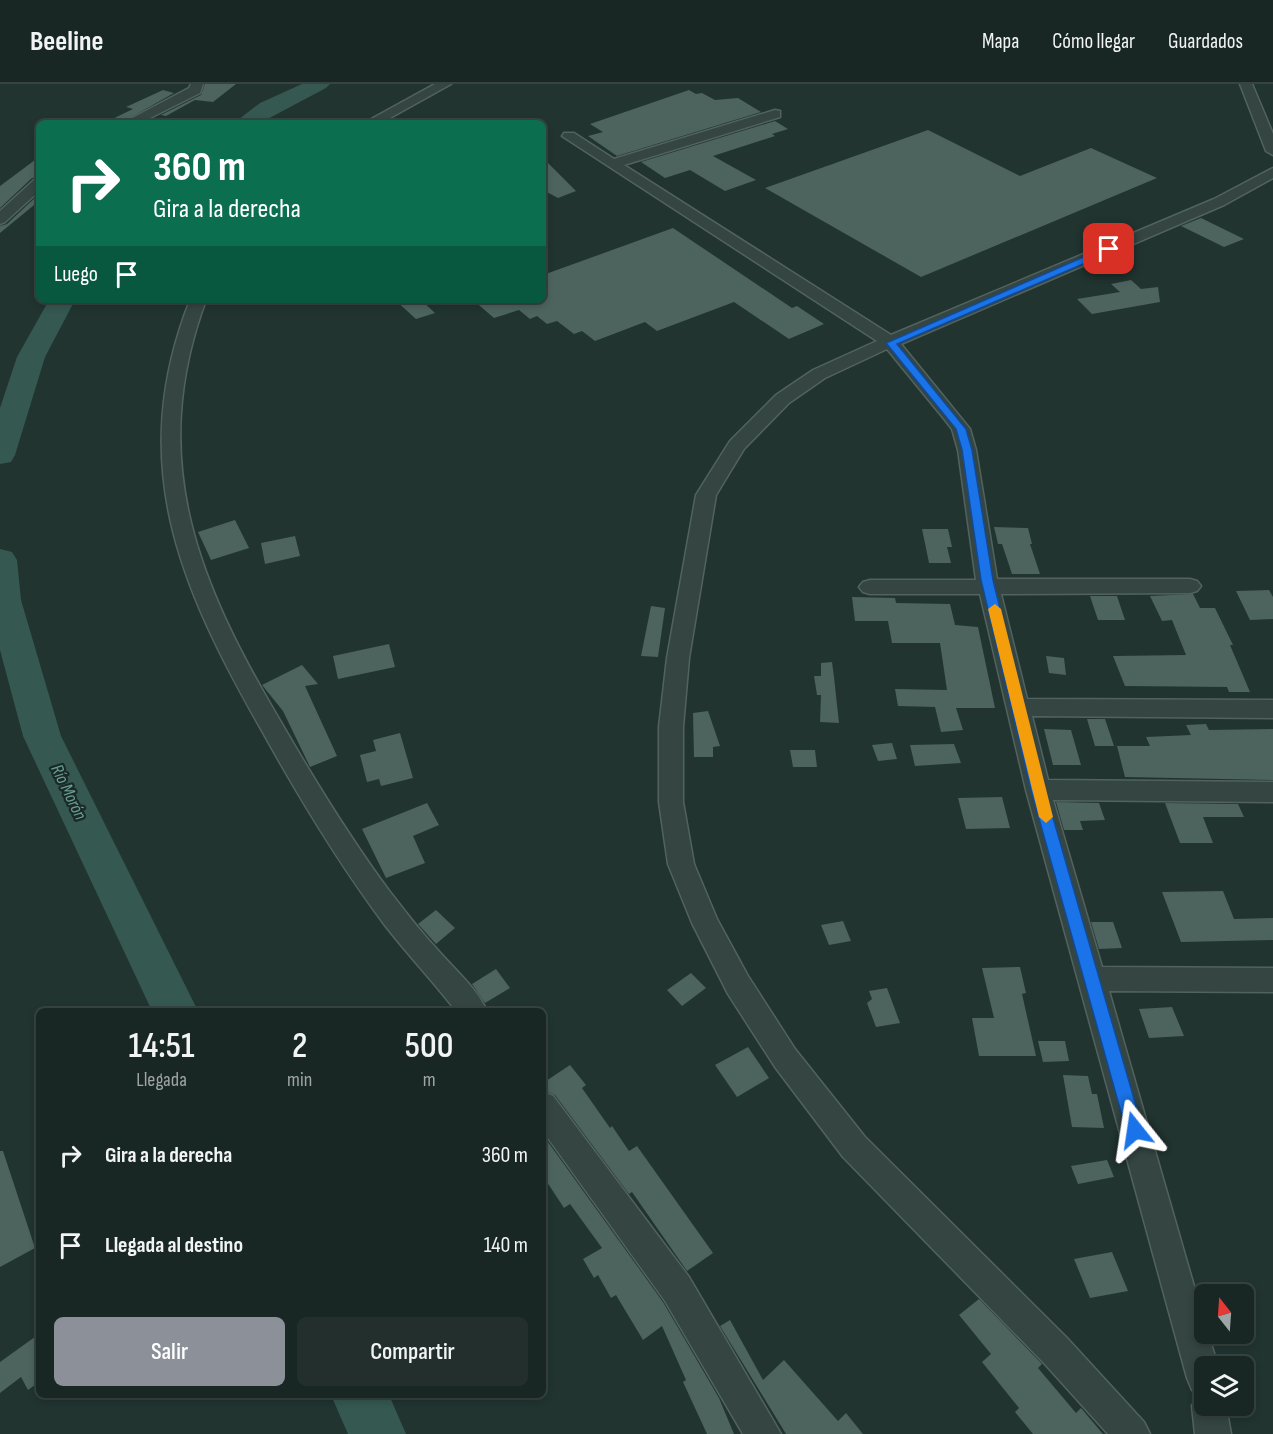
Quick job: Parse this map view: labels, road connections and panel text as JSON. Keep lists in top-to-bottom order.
{
  "water": ["Río Morón"],
  "north": "top",
  "page": {
    "header": "Beeline",
    "nav": ["Mapa", "Cómo llegar", "Guardados"],
    "turn": ["360 m", "Gira a la derecha"],
    "then": "Luego",
    "eta": [
      "14:51",
      "Llegada",
      "2",
      "min",
      "500",
      "m"
    ],
    "list": [
      {
        "name": "Gira a la derecha",
        "value": "360 m"
      },
      {
        "name": "Llegada al destino",
        "value": "140 m"
      }
    ],
    "buttons": ["Salir", "Compartir"]
  }
}
